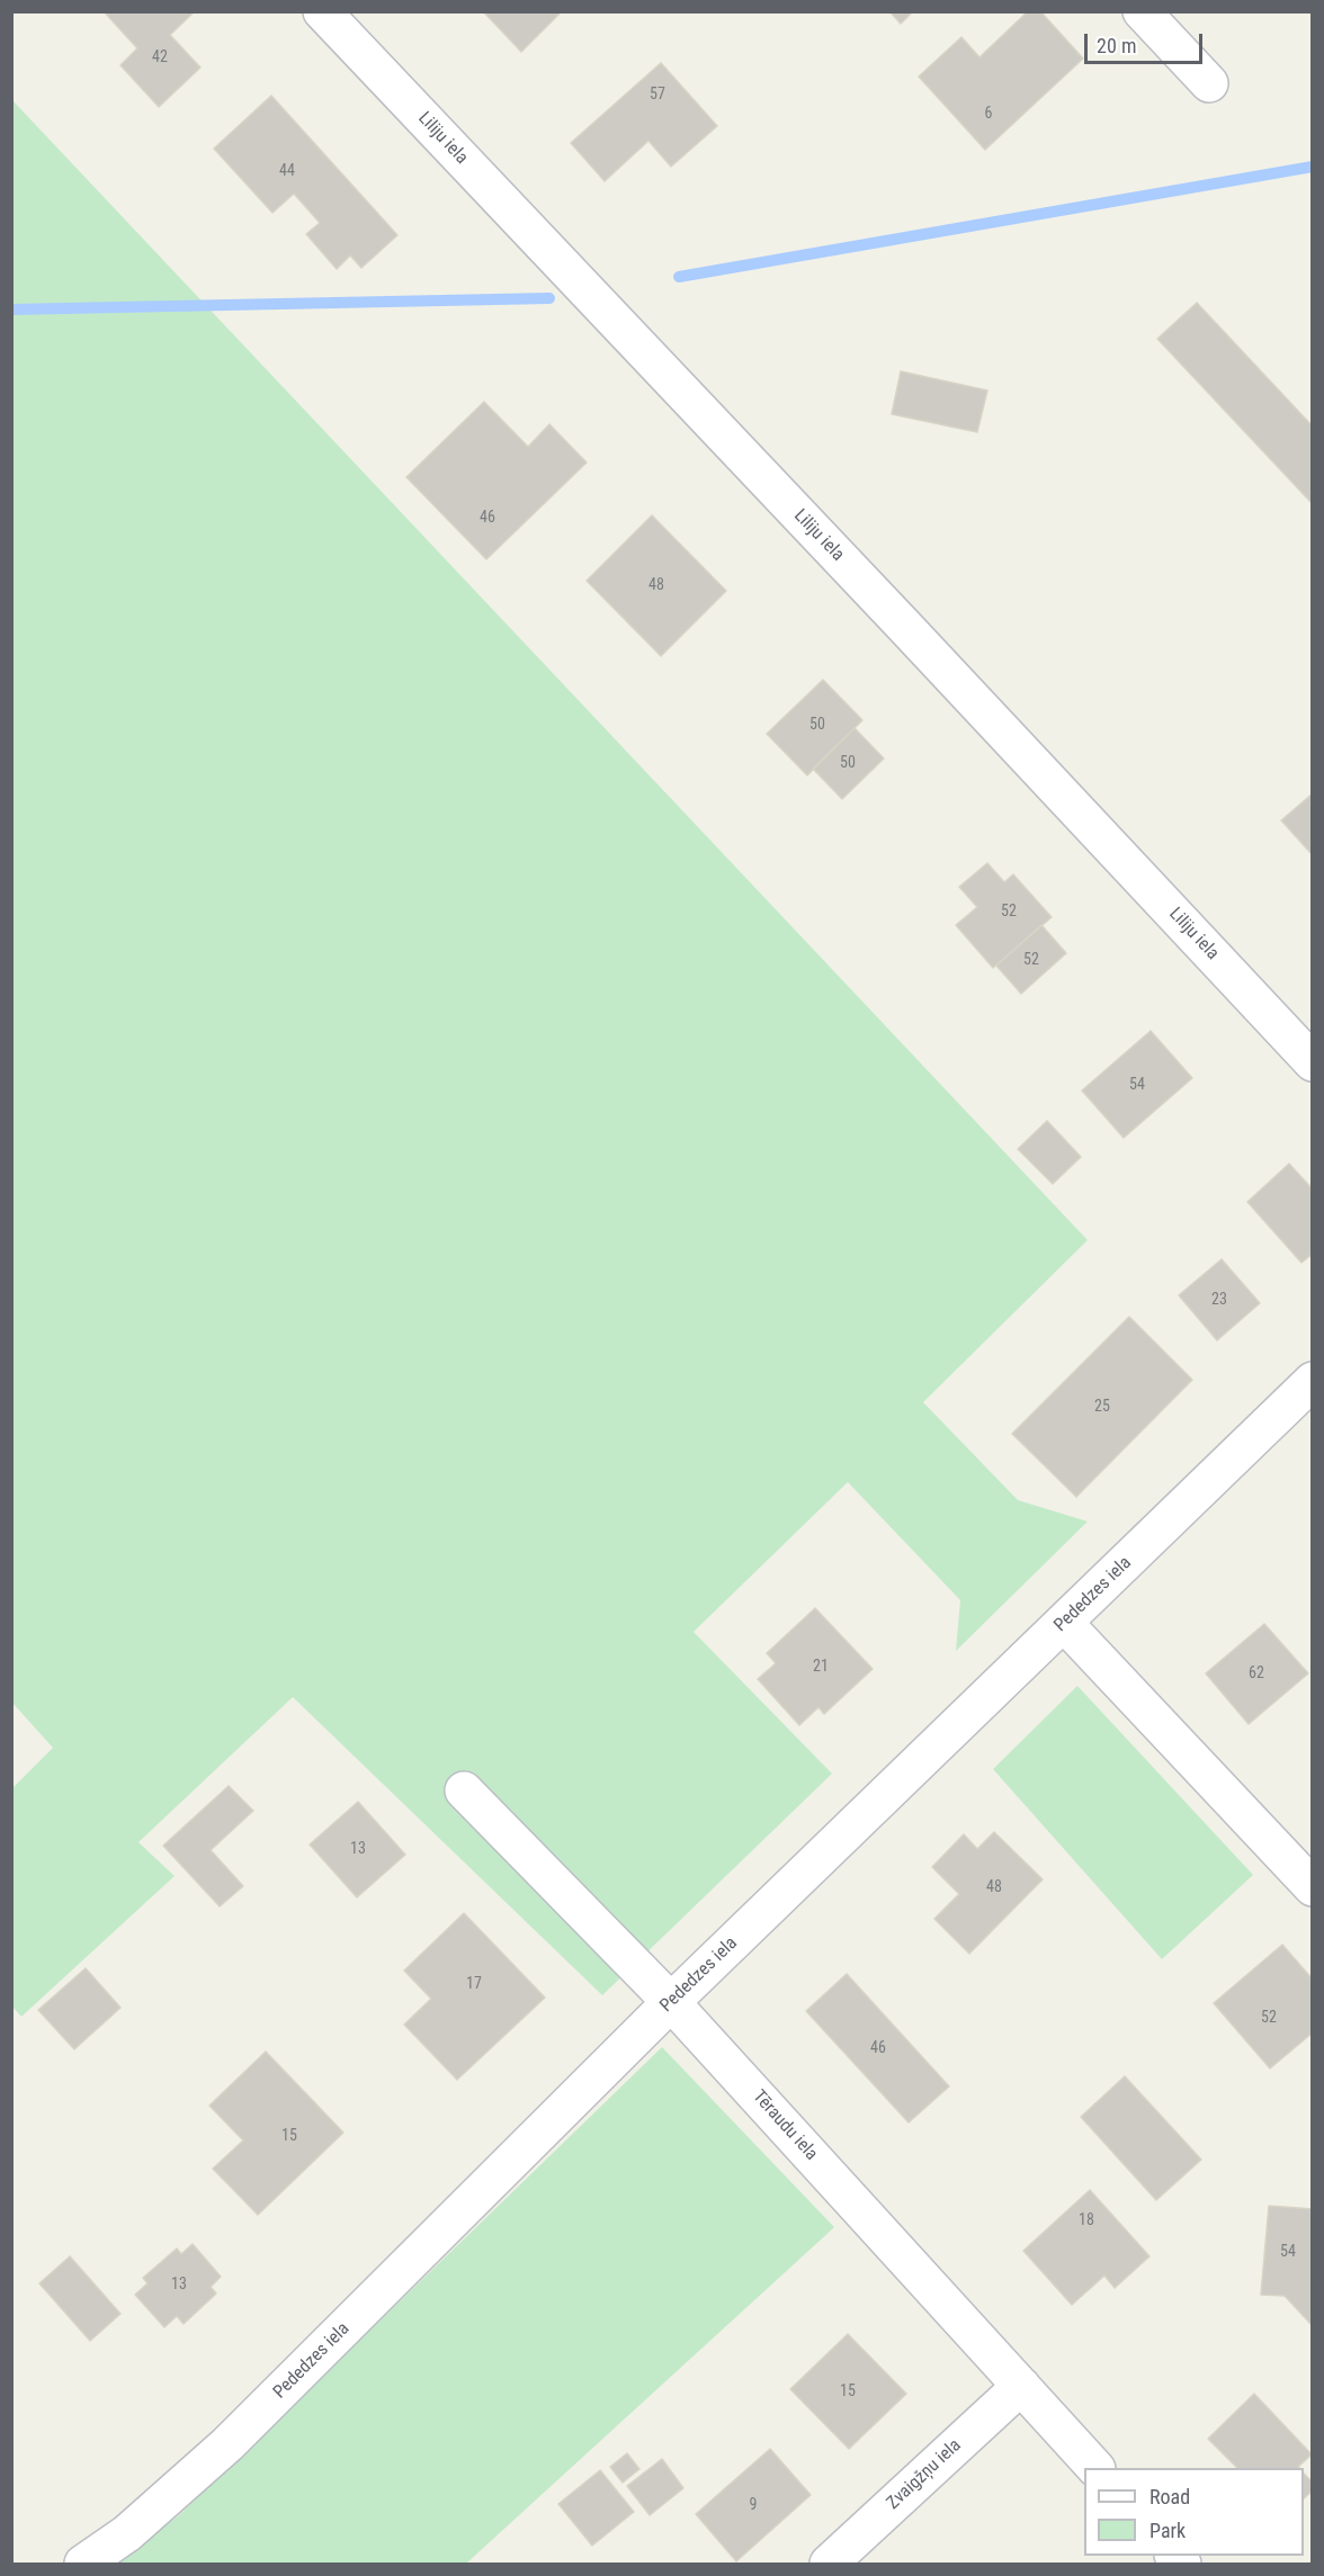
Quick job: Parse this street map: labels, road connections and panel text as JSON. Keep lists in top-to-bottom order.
{
  "streets": {
    "street": [
      "Liliju iela",
      "Pededzes iela",
      "Tēraudu iela",
      "Zvaigžņu iela"
    ]
  },
  "crossings": [
    ["Pededzes iela", "Tēraudu iela"],
    ["Tēraudu iela", "Zvaigžņu iela"]
  ],
  "house_numbers": [
    "42",
    "57",
    "6",
    "44",
    "46",
    "48",
    "50",
    "50",
    "52",
    "52",
    "54",
    "23",
    "25",
    "21",
    "62",
    "13",
    "48",
    "17",
    "52",
    "46",
    "15",
    "18",
    "54",
    "13",
    "15",
    "9"
  ],
  "legend": ["Road", "Park"],
  "scale_bar": "20 m"
}
